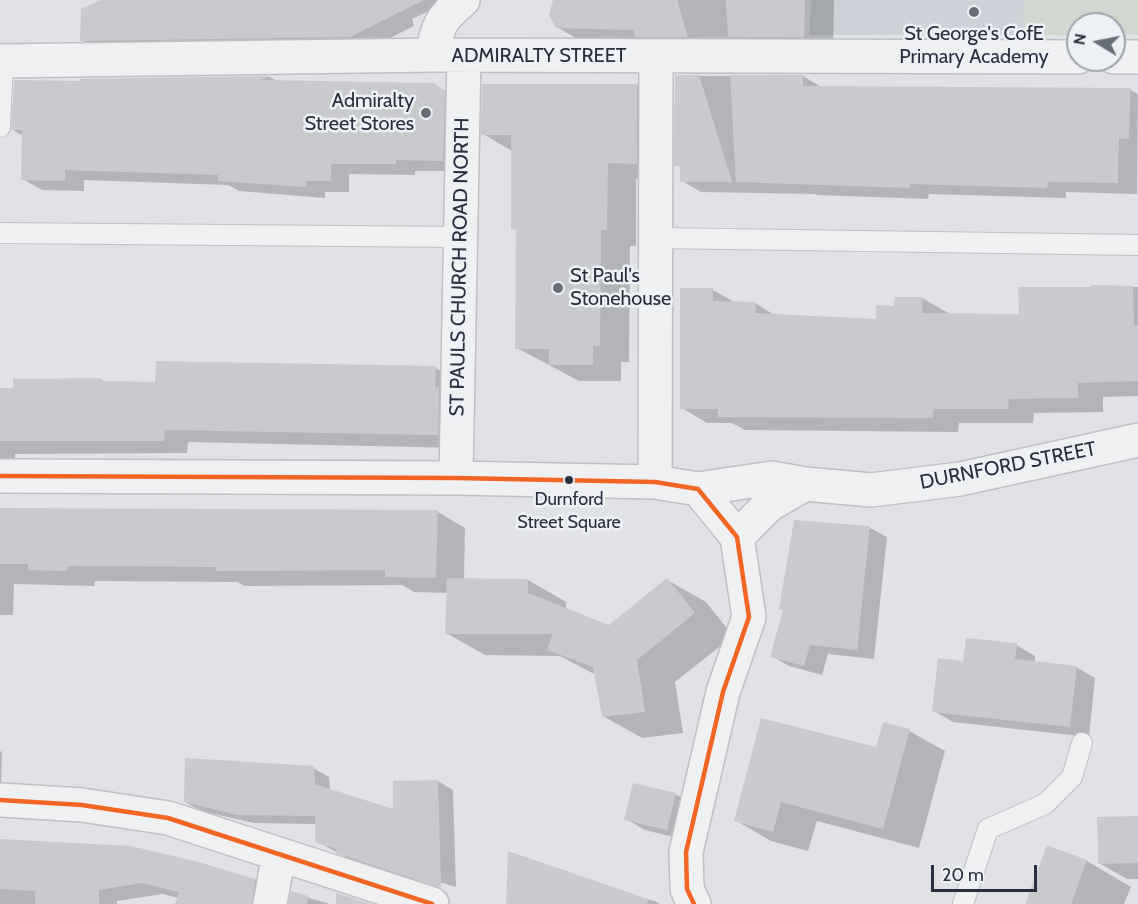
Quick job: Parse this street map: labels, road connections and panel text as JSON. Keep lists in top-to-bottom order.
{
  "streets": {
    "street": ["ADMIRALTY STREET", "ST PAULS CHURCH ROAD NORTH", "DURNFORD STREET"]
  },
  "crossings": [
    ["ADMIRALTY STREET", "ST PAULS CHURCH ROAD NORTH"],
    ["ST PAULS CHURCH ROAD NORTH", "DURNFORD STREET"]
  ],
  "places": [
    "St George's CofE Primary Academy",
    "Admiralty Street Stores",
    "St Paul's Stonehouse",
    "Durnford Street Square"
  ],
  "scale_bar": "20 m",
  "north": "left"
}
